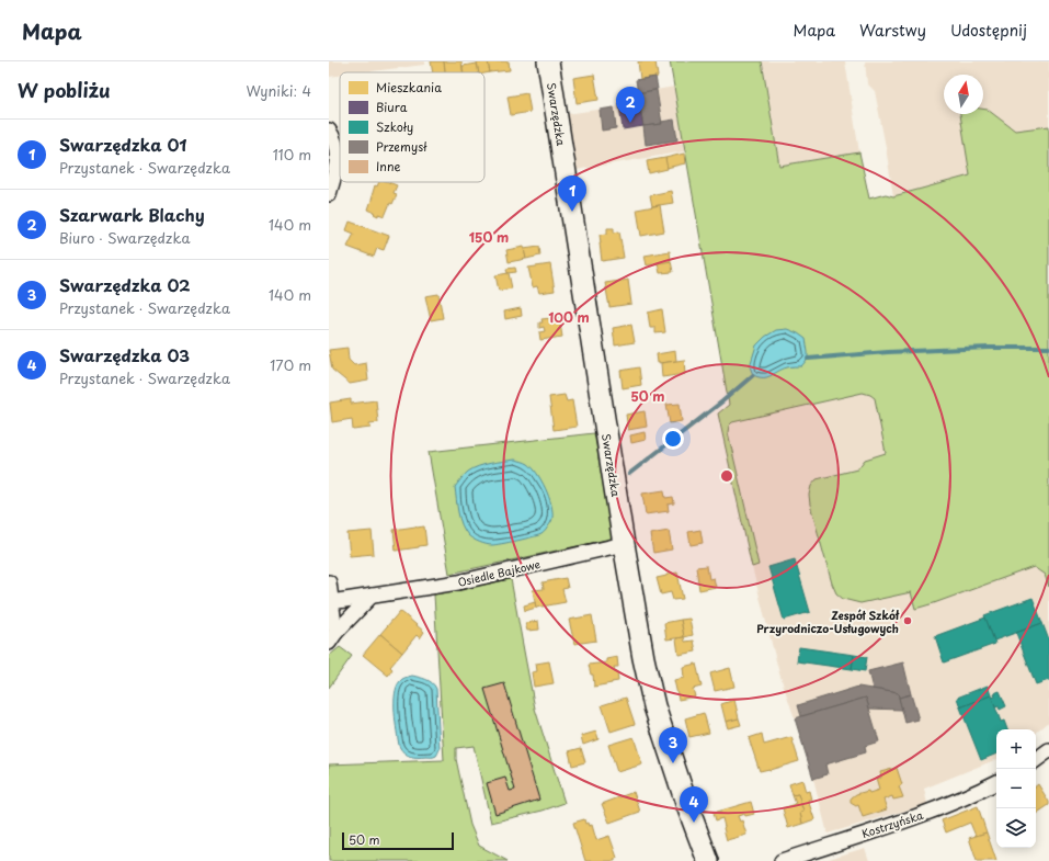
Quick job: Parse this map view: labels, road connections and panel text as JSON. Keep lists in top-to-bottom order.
{
  "streets": {
    "street": ["Swarzędzka", "Osiedle Bajkowe", "Kostrzyńska"]
  },
  "crossings": [
    ["Swarzędzka", "Osiedle Bajkowe"]
  ],
  "places": ["Zespół Szkół Przyrodniczo-Usługowych"],
  "legend": [
    "Mieszkania",
    "Biura",
    "Szkoły",
    "Przemysł",
    "Inne"
  ],
  "scale_bar": "50 m",
  "north": "top",
  "page": {
    "header": "Mapa",
    "nav": ["Mapa", "Warstwy", "Udostępnij"],
    "heading": ["W pobliżu", "Wyniki: 4"],
    "pins": [
      "2",
      "1",
      "3",
      "4"
    ],
    "list": [
      {
        "mark": "1",
        "name": "Swarzędzka 01",
        "note": "Przystanek · Swarzędzka",
        "value": "110 m"
      },
      {
        "mark": "2",
        "name": "Szarwark Blachy",
        "note": "Biuro · Swarzędzka",
        "value": "140 m"
      },
      {
        "mark": "3",
        "name": "Swarzędzka 02",
        "note": "Przystanek · Swarzędzka",
        "value": "140 m"
      },
      {
        "mark": "4",
        "name": "Swarzędzka 03",
        "note": "Przystanek · Swarzędzka",
        "value": "170 m"
      }
    ],
    "map_buttons": ["+", "−"],
    "scale": "50 m"
  },
  "rings": ["150 m", "100 m", "50 m"]
}
